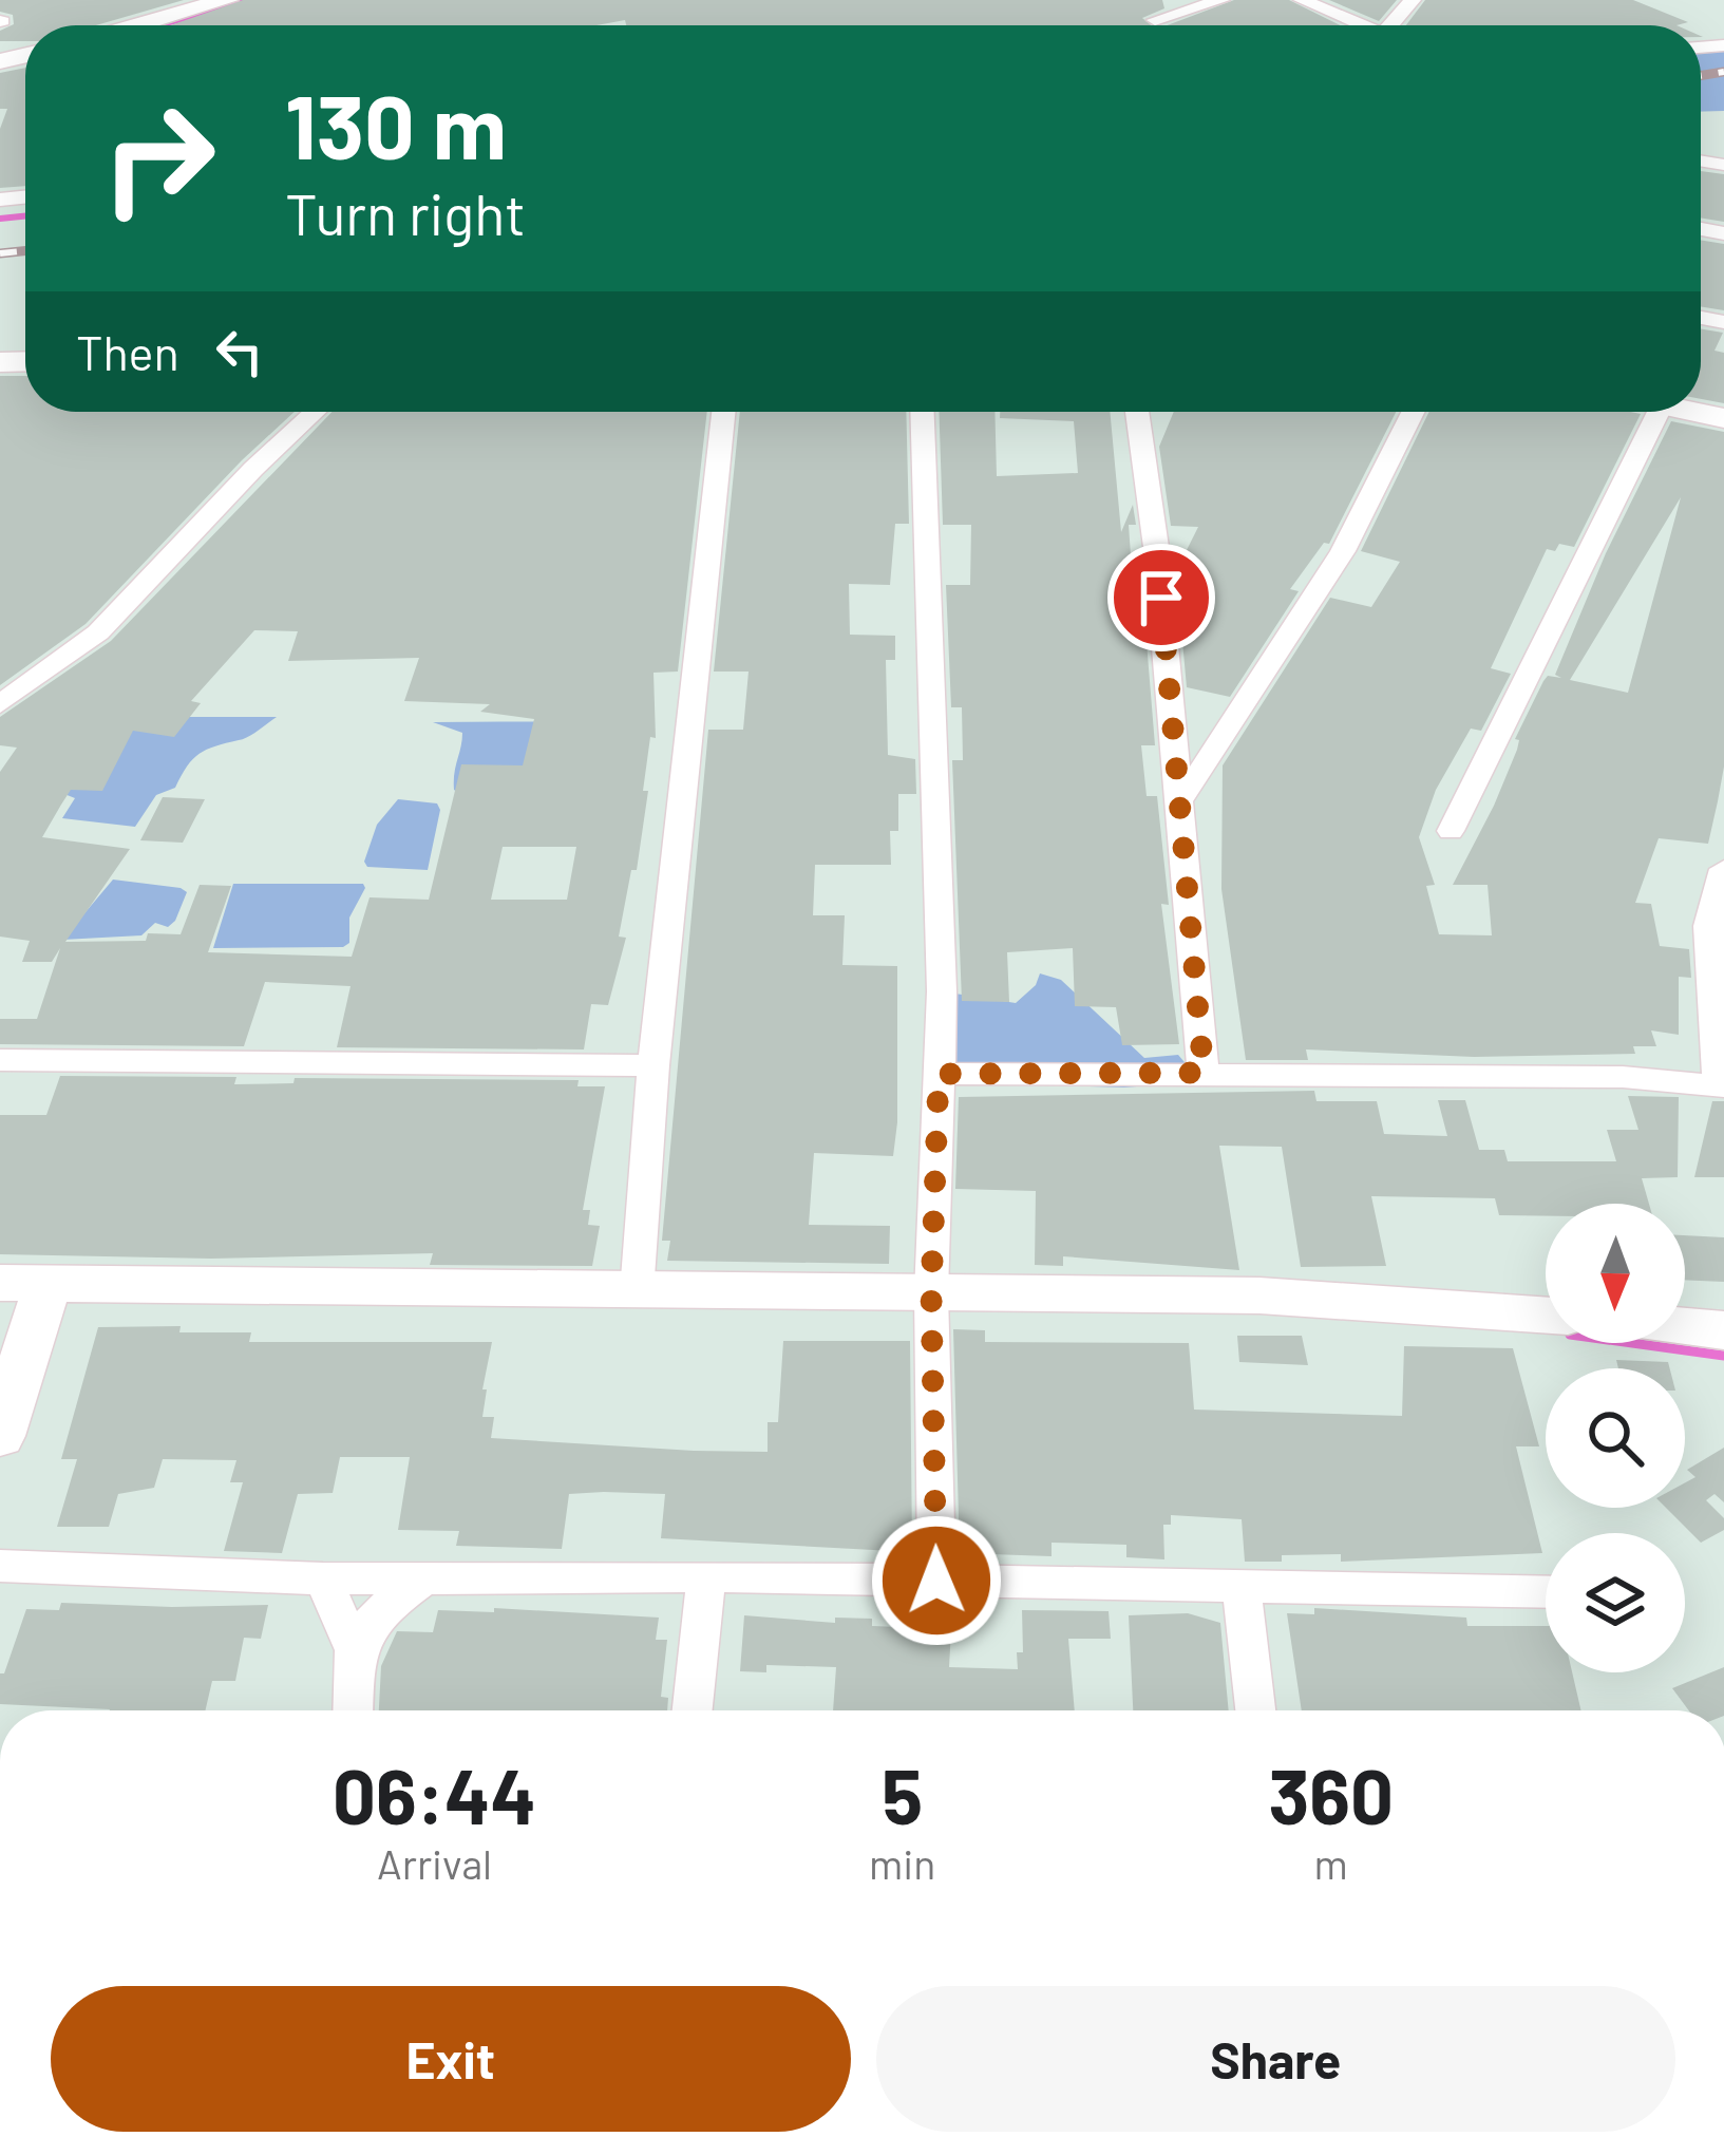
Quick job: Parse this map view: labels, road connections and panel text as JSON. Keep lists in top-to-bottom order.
{
  "north": "bottom",
  "page": {
    "turn": ["130 m", "Turn right"],
    "then": "Then",
    "eta": [
      "06:44",
      "Arrival",
      "5",
      "min",
      "360",
      "m"
    ],
    "buttons": ["Exit", "Share"]
  }
}
